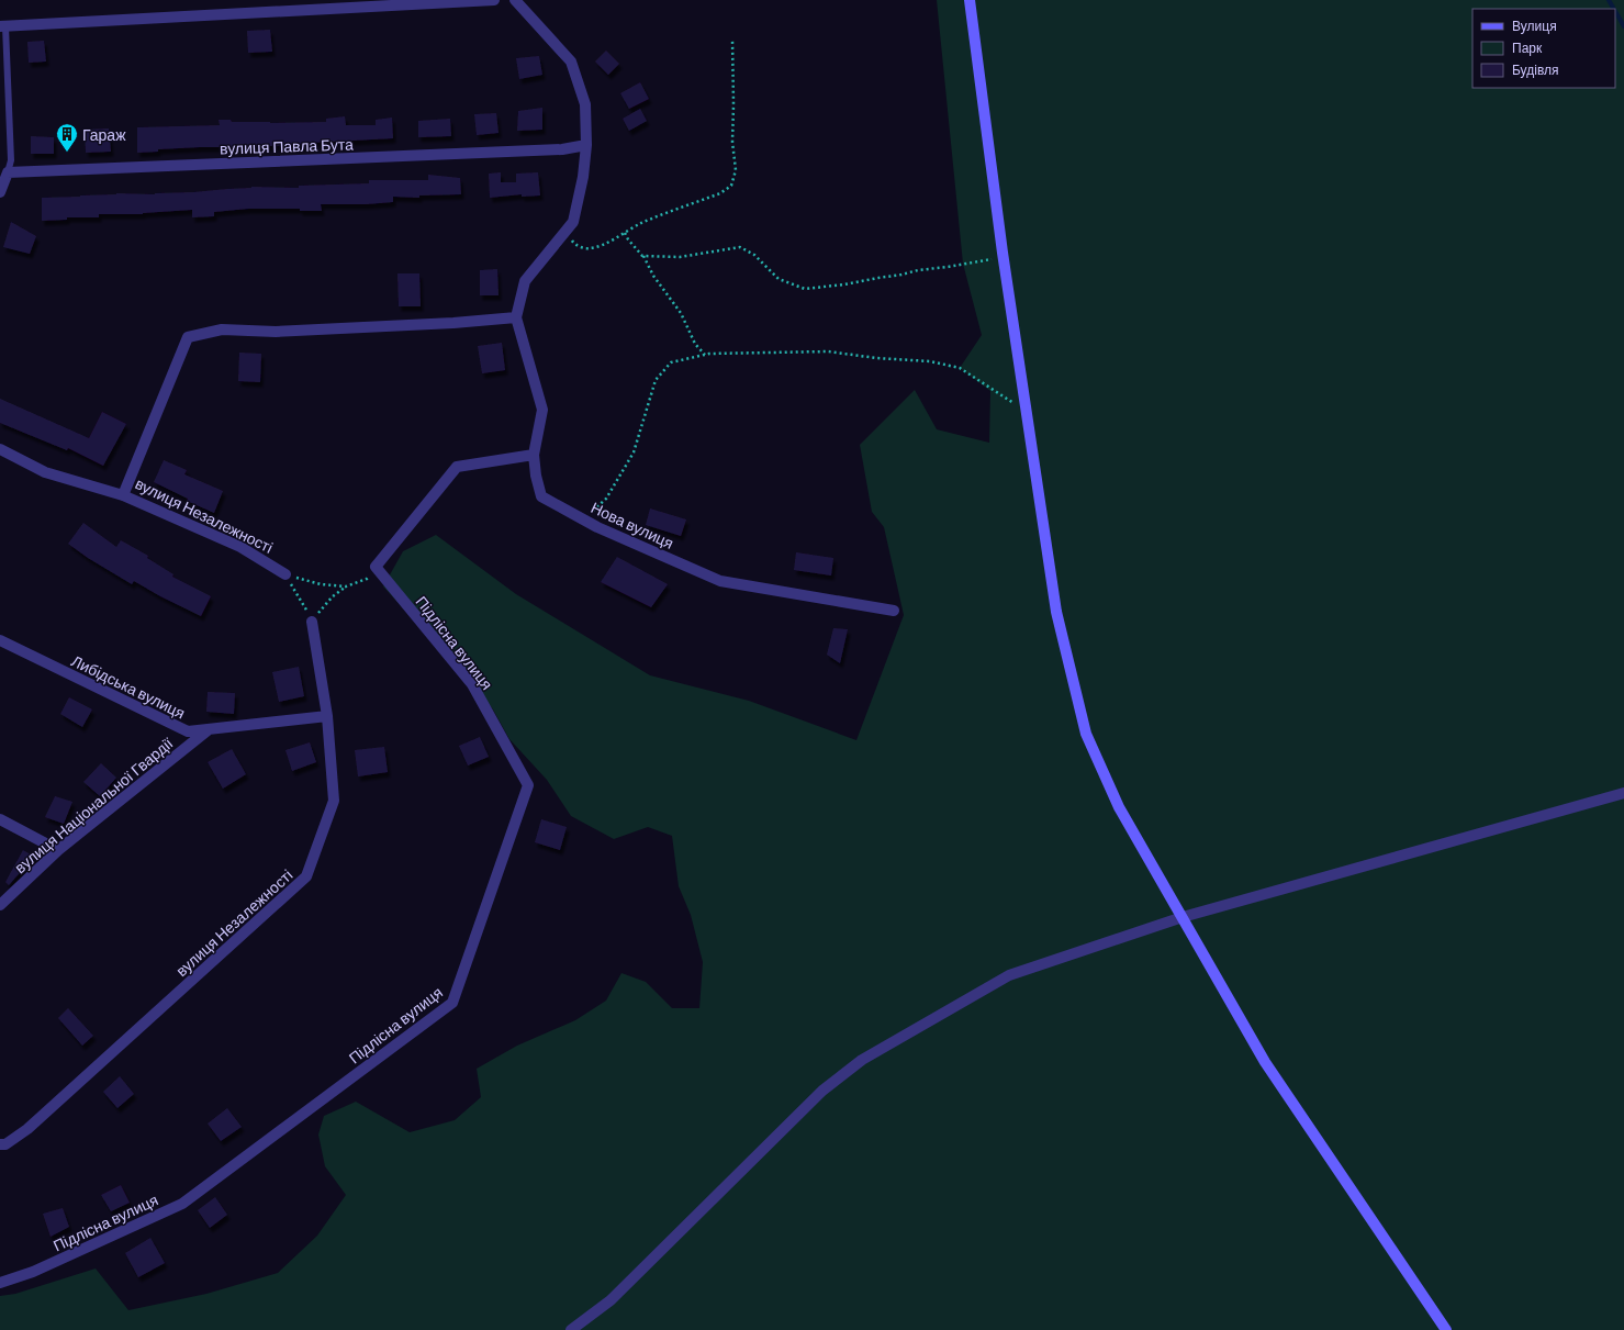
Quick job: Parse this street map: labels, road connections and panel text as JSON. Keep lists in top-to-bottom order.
{
  "streets": {
    "street": [
      "вулиця Павла Бута",
      "вулиця Незалежності",
      "Нова вулиця",
      "Підлісна вулиця",
      "Либідська вулиця",
      "вулиця Національної Гвардії"
    ]
  },
  "crossings": [
    ["вулиця Незалежності", "Нова вулиця"],
    ["вулиця Незалежності", "Либідська вулиця"],
    ["Либідська вулиця", "вулиця Національної Гвардії"]
  ],
  "places": {
    "building": ["Гараж"]
  },
  "legend": ["Вулиця", "Парк", "Будівля"]
}
